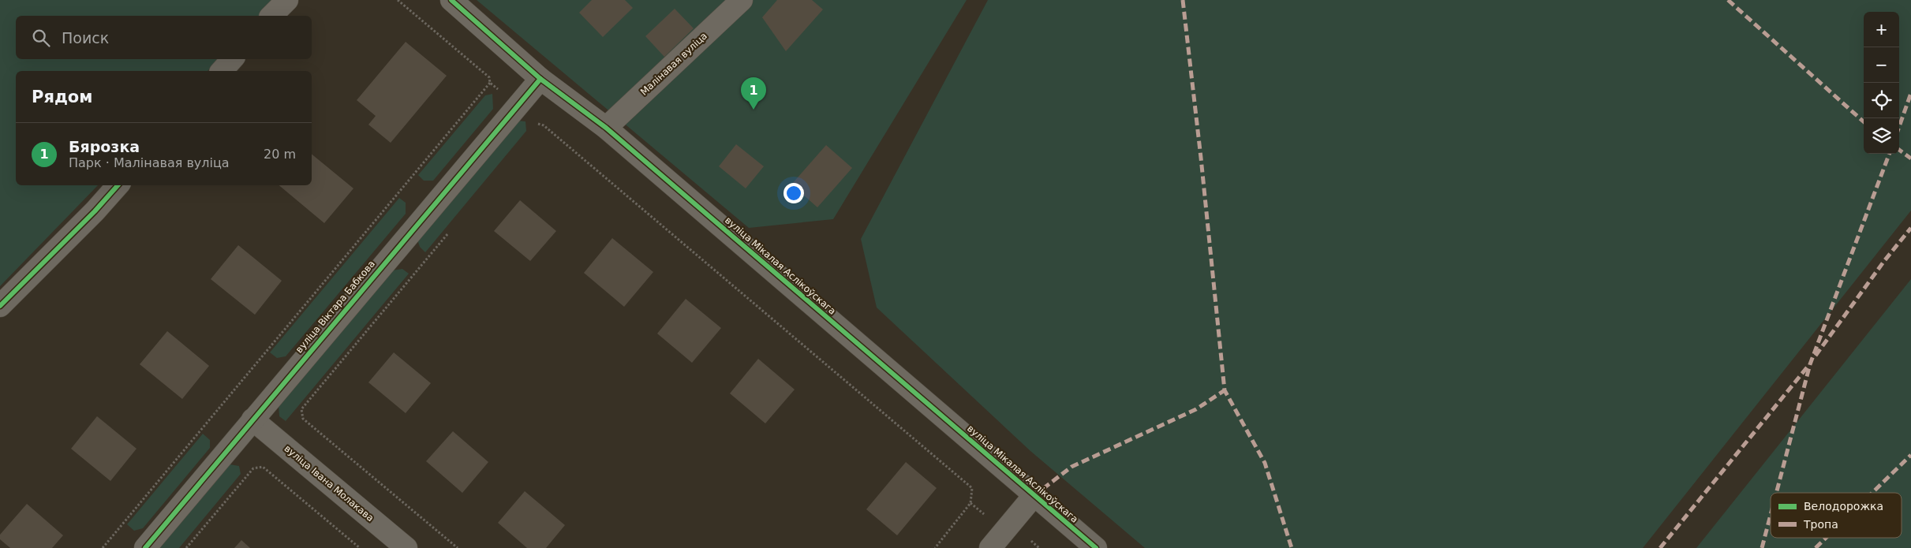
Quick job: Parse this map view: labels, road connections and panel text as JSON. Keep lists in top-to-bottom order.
{
  "streets": {
    "street": [
      "Малінавая вуліца",
      "вуліца Мікалая Аслікоўскага",
      "вуліца Віктара Бабкова",
      "вуліца Івана Молакава"
    ]
  },
  "crossings": [
    ["Малінавая вуліца", "вуліца Мікалая Аслікоўскага"],
    ["вуліца Мікалая Аслікоўскага", "вуліца Віктара Бабкова"],
    ["вуліца Віктара Бабкова", "вуліца Івана Молакава"]
  ],
  "legend": ["Велодорожка", "Тропа"],
  "page": {
    "map_buttons": ["+", "−"],
    "search": "Поиск",
    "heading": "Рядом",
    "pins": "1",
    "list": [
      {
        "mark": "1",
        "name": "Бярозка",
        "note": "Парк · Малінавая вуліца",
        "value": "20 m"
      }
    ]
  }
}
